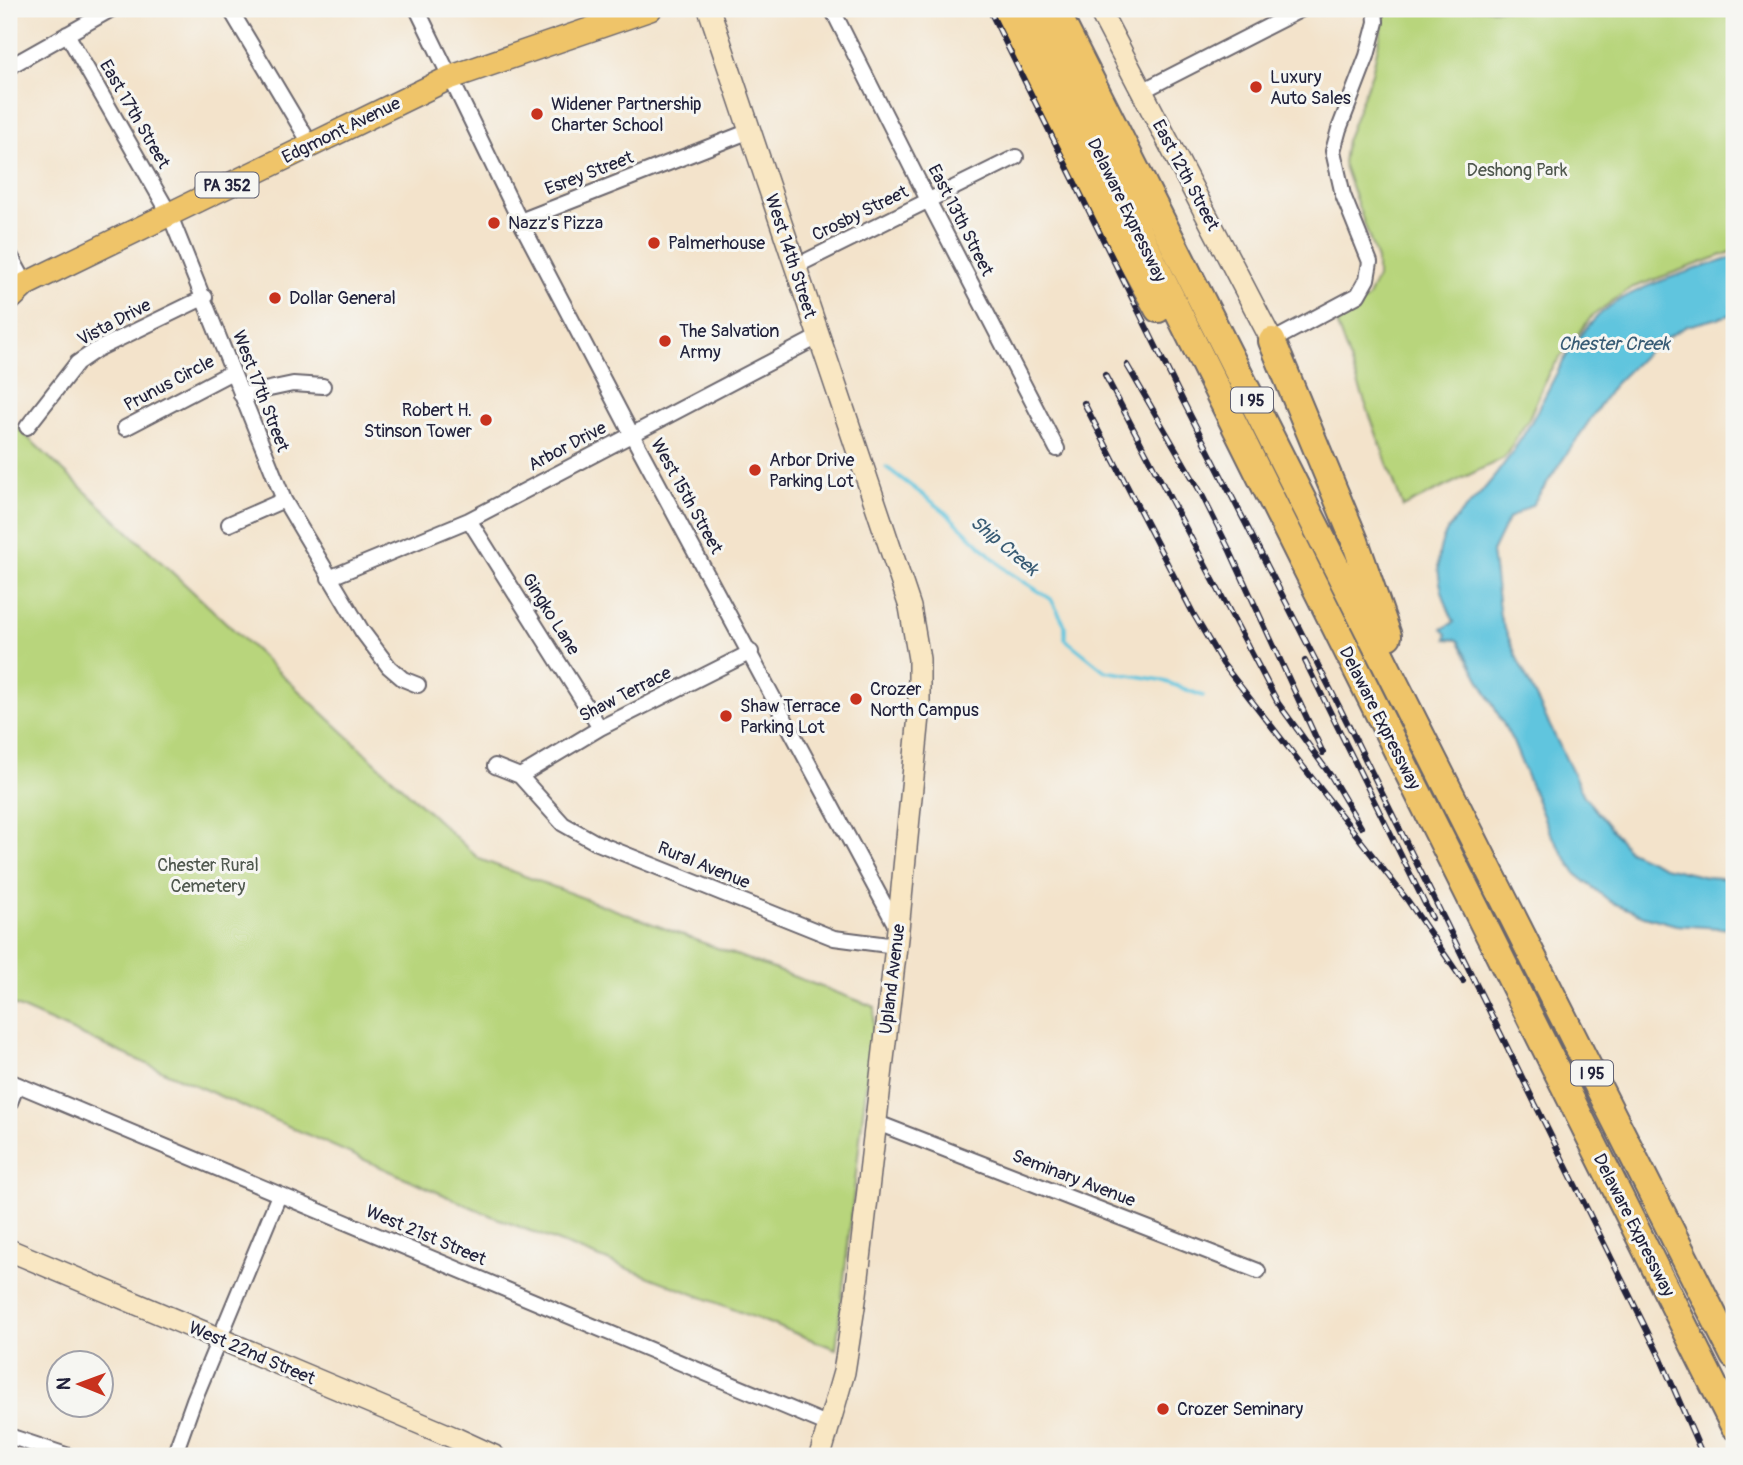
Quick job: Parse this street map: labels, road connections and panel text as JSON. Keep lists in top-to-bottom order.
{
  "streets": {
    "highway": ["Delaware Expressway", "I 95"],
    "main road": [
      "Edgmont Avenue",
      "East 12th Street",
      "PA 352",
      "West 14th Street",
      "Upland Avenue",
      "West 22nd Street"
    ],
    "street": [
      "East 17th Street",
      "Esrey Street",
      "Crosby Street",
      "East 13th Street",
      "Vista Drive",
      "Prunus Circle",
      "West 17th Street",
      "Arbor Drive",
      "West 15th Street",
      "Gingko Lane",
      "Shaw Terrace",
      "Rural Avenue",
      "Seminary Avenue",
      "West 21st Street"
    ]
  },
  "crossings": [
    ["East 17th Street", "Edgmont Avenue"],
    ["East 17th Street", "West 17th Street"],
    ["Edgmont Avenue", "West 17th Street"],
    ["Edgmont Avenue", "West 15th Street"],
    ["Esrey Street", "West 14th Street"],
    ["Esrey Street", "West 15th Street"],
    ["Crosby Street", "East 13th Street"],
    ["Crosby Street", "West 14th Street"],
    ["West 14th Street", "Arbor Drive"],
    ["West 14th Street", "Upland Avenue"],
    ["Vista Drive", "West 17th Street"],
    ["Prunus Circle", "West 17th Street"],
    ["West 17th Street", "Arbor Drive"],
    ["Arbor Drive", "West 15th Street"],
    ["Arbor Drive", "Gingko Lane"],
    ["West 15th Street", "Shaw Terrace"],
    ["West 15th Street", "Rural Avenue"],
    ["West 15th Street", "Upland Avenue"],
    ["Gingko Lane", "Shaw Terrace"],
    ["Shaw Terrace", "Rural Avenue"],
    ["Rural Avenue", "Upland Avenue"],
    ["Upland Avenue", "Seminary Avenue"],
    ["Upland Avenue", "West 21st Street"]
  ],
  "water": ["Chester Creek", "Ship Creek"],
  "parks": ["Deshong Park", "Chester Rural Cemetery"],
  "places": [
    "Luxury Auto Sales",
    "Widener Partnership Charter School",
    "Nazz's Pizza",
    "Palmerhouse",
    "Dollar General",
    "The Salvation Army",
    "Robert H. Stinson Tower",
    "Arbor Drive Parking Lot",
    "Crozer North Campus",
    "Shaw Terrace Parking Lot",
    "Crozer Seminary"
  ],
  "north": "left"
}
